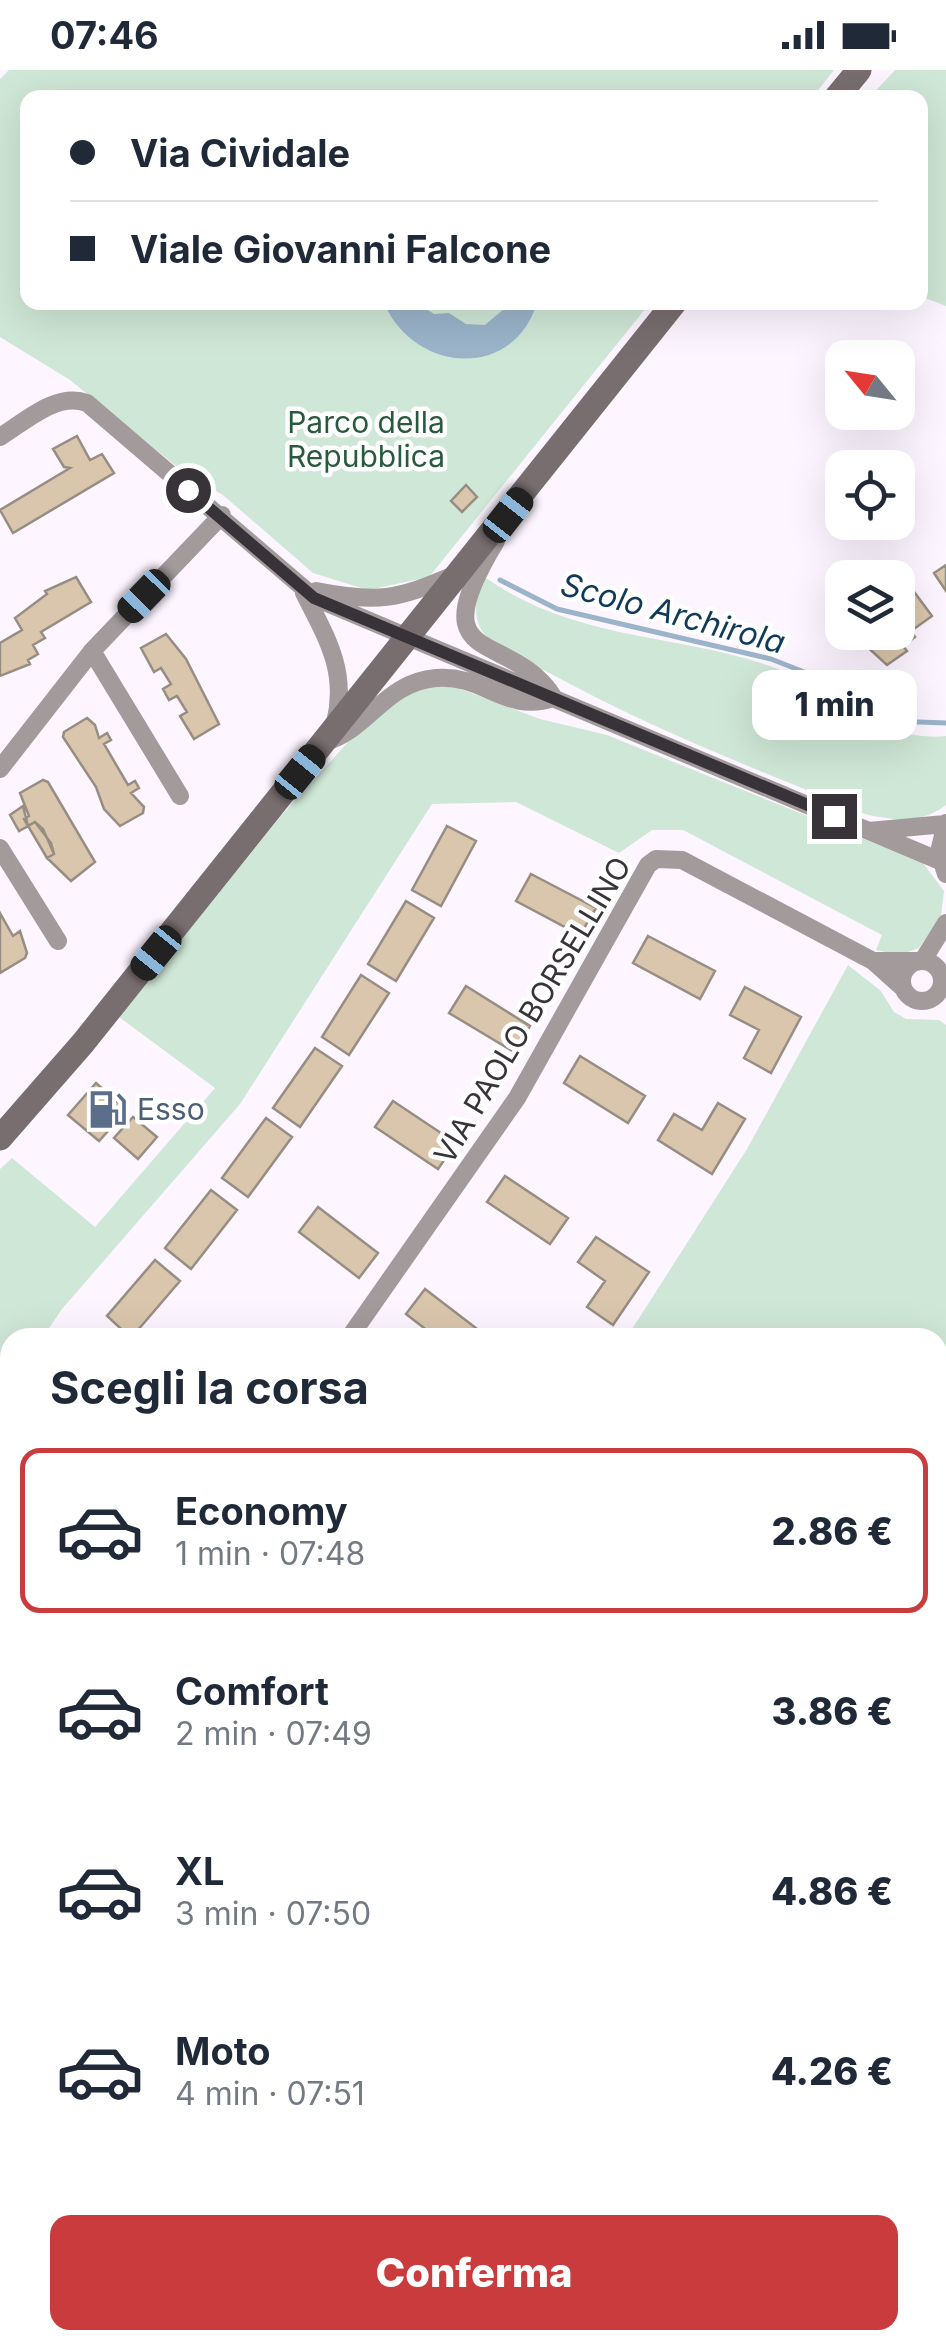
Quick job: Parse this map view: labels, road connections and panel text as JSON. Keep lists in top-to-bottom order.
{
  "streets": {
    "street": ["VIA PAOLO BORSELLINO"]
  },
  "water": ["Scolo Archirola"],
  "parks": ["Parco della Repubblica"],
  "places": {
    "fuel station": ["Esso"]
  },
  "north": "top left",
  "page": {
    "status": "07:46",
    "banner": ["Via Cividale", "Viale Giovanni Falcone"],
    "bubble": "1 min",
    "heading": "Scegli la corsa",
    "list": [
      {
        "name": "Economy",
        "note": "1 min · 07:48",
        "value": "2.86 €"
      },
      {
        "name": "Comfort",
        "note": "2 min · 07:49",
        "value": "3.86 €"
      },
      {
        "name": "XL",
        "note": "3 min · 07:50",
        "value": "4.86 €"
      },
      {
        "name": "Moto",
        "note": "4 min · 07:51",
        "value": "4.26 €"
      }
    ],
    "buttons": "Conferma"
  }
}
